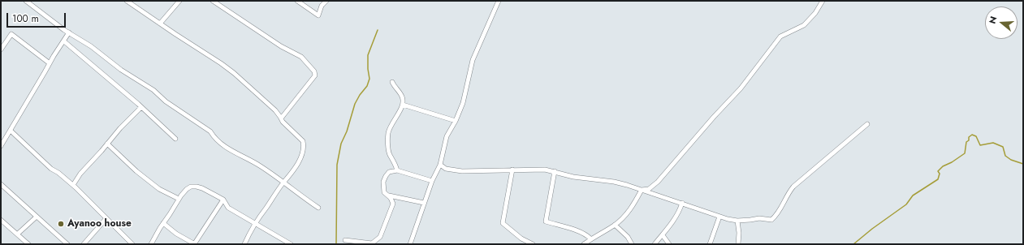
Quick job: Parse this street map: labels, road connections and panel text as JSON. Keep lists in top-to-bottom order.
{
  "places": ["Ayanoo house"],
  "scale_bar": "100 m",
  "north": "left"
}
